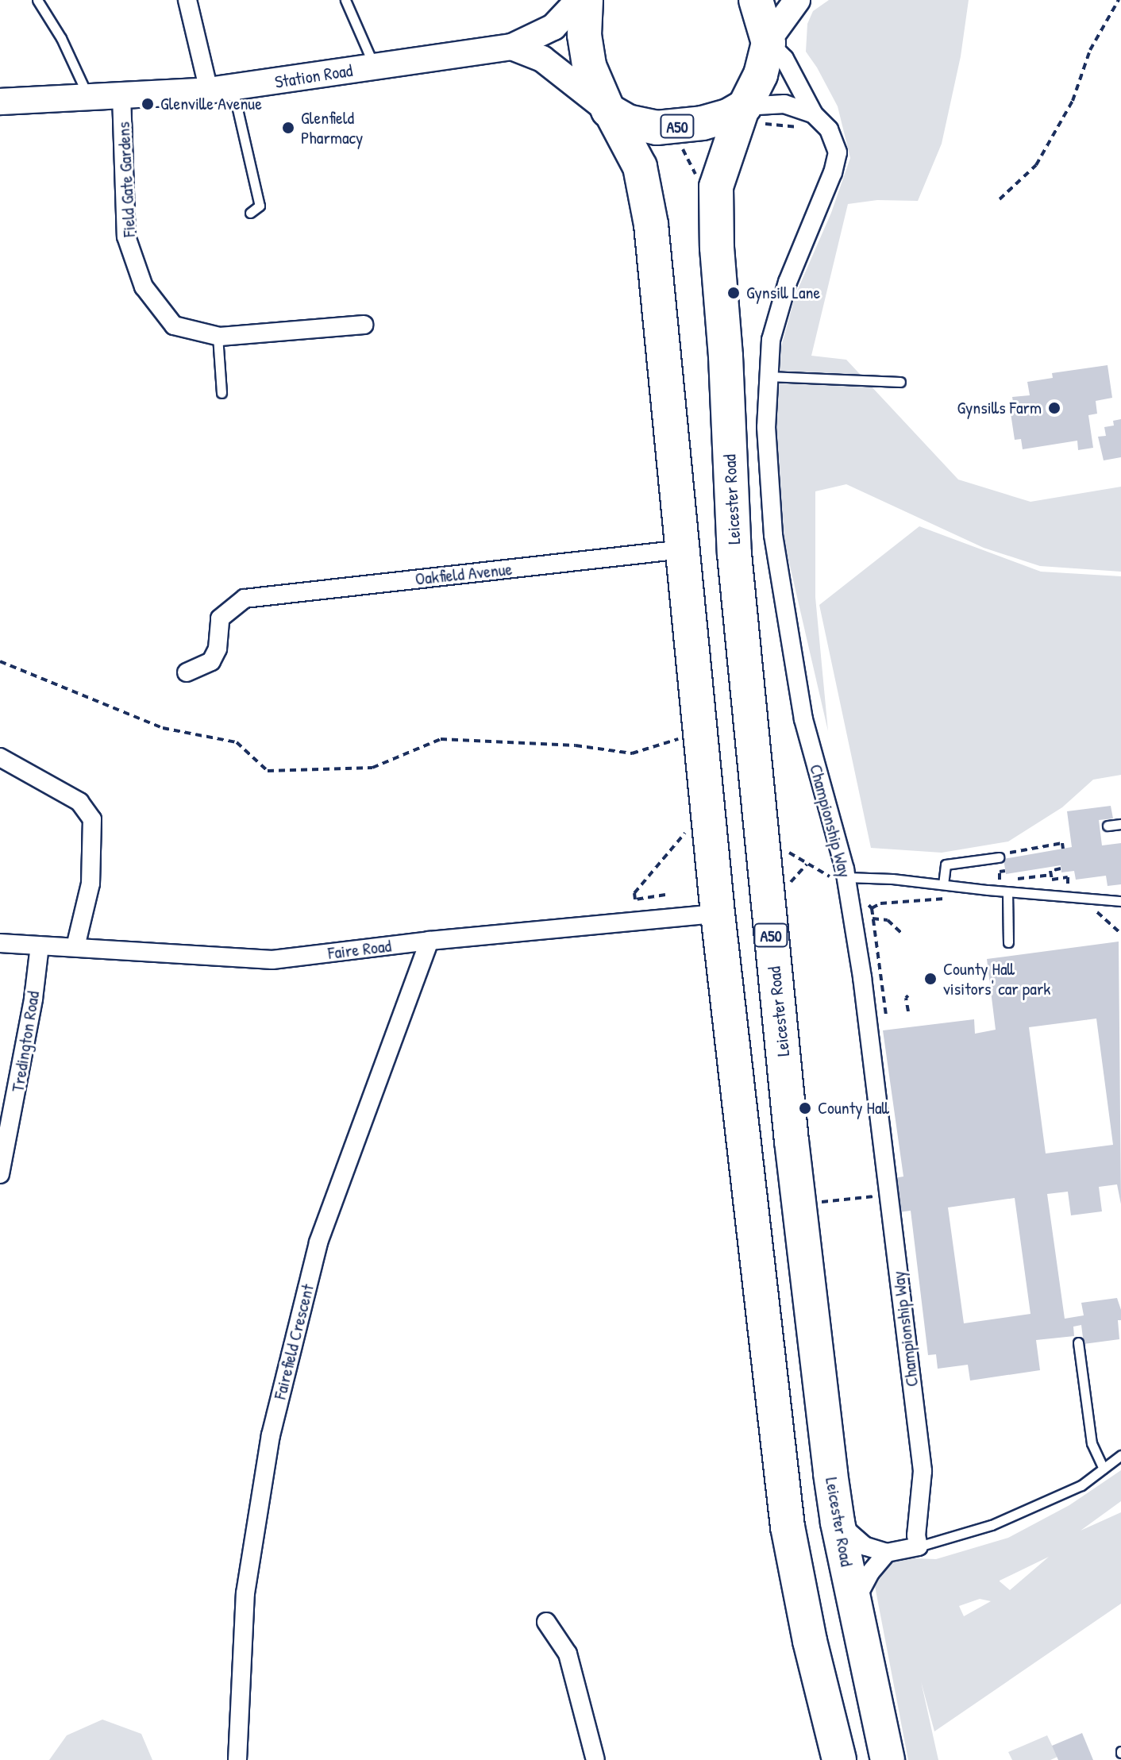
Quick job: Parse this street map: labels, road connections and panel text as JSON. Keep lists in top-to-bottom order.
{
  "streets": {
    "highway": ["A50", "Leicester Road"],
    "street": [
      "Station Road",
      "Field Gate Gardens",
      "Oakfield Avenue",
      "Championship Way",
      "Faire Road",
      "Tredington Road",
      "Fairefield Crescent"
    ]
  },
  "crossings": [
    ["Station Road", "A50"],
    ["Station Road", "Field Gate Gardens"],
    ["A50", "Leicester Road"],
    ["A50", "Championship Way"],
    ["Faire Road", "Tredington Road"],
    ["Faire Road", "Fairefield Crescent"]
  ],
  "places": [
    "Glenville Avenue",
    "Glenfield Pharmacy",
    "Gynsill Lane",
    "Gynsills Farm",
    "County Hall visitors' car park",
    "County Hall"
  ]
}
